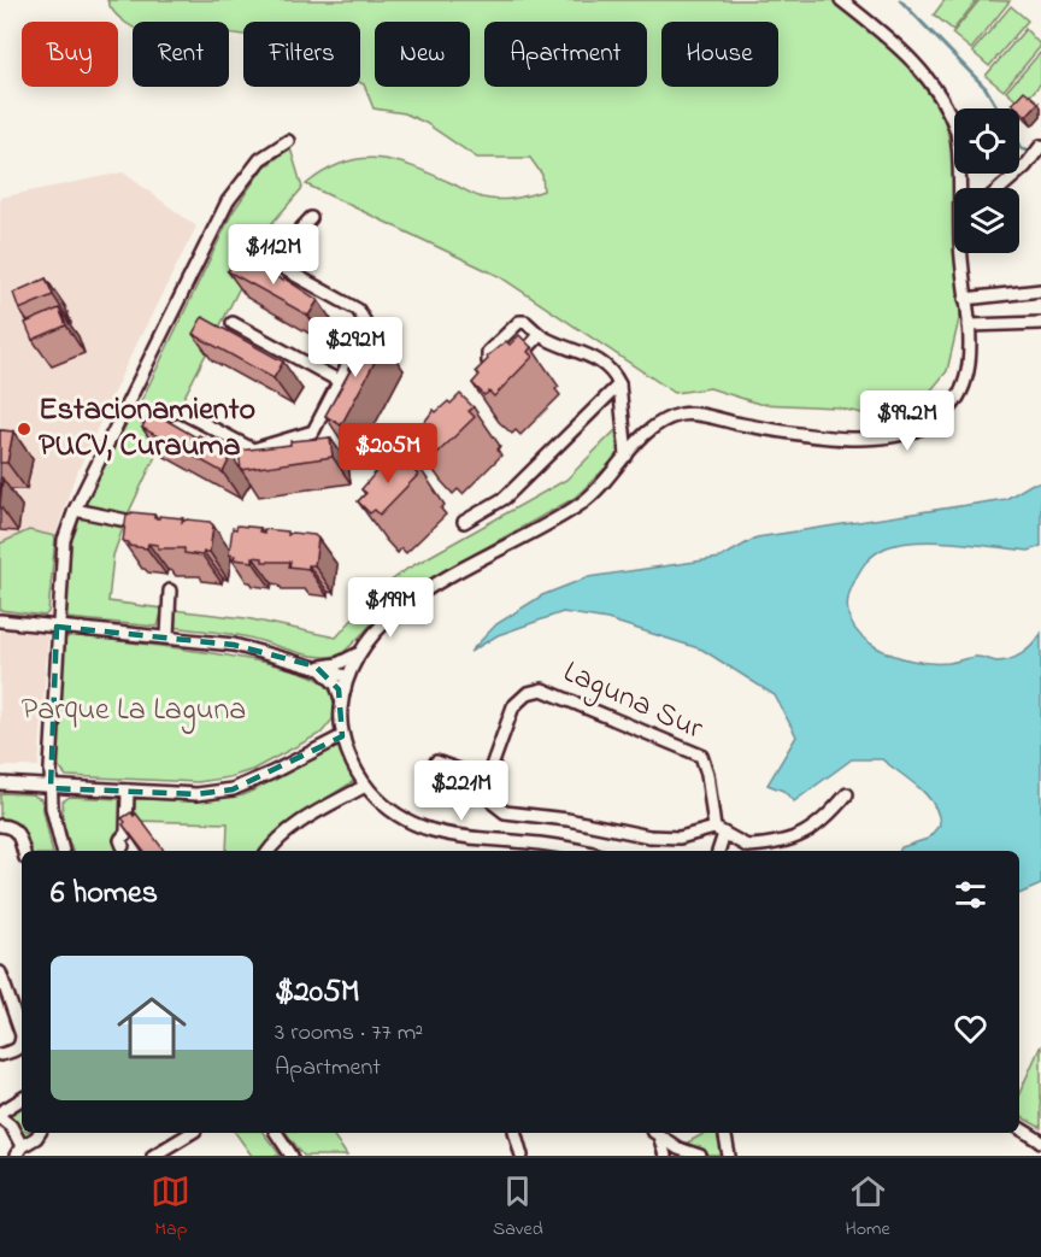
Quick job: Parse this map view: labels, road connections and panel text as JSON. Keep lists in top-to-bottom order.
{
  "streets": {
    "street": ["Laguna Sur"]
  },
  "parks": ["Parque La Laguna"],
  "places": ["Estacionamiento PUCV, Curauma"],
  "page": {
    "chip": [
      "Buy",
      "Rent",
      "Filters",
      "New",
      "Apartment",
      "House"
    ],
    "price": [
      "$112M",
      "$292M",
      "$99.2M",
      "$205M",
      "$199M",
      "$221M"
    ],
    "heading": "6 homes",
    "list": [
      {
        "name": "$205M",
        "note": "3 rooms · 77 m² · Apartment"
      }
    ],
    "tabs": ["Map", "Saved", "Home"]
  }
}
